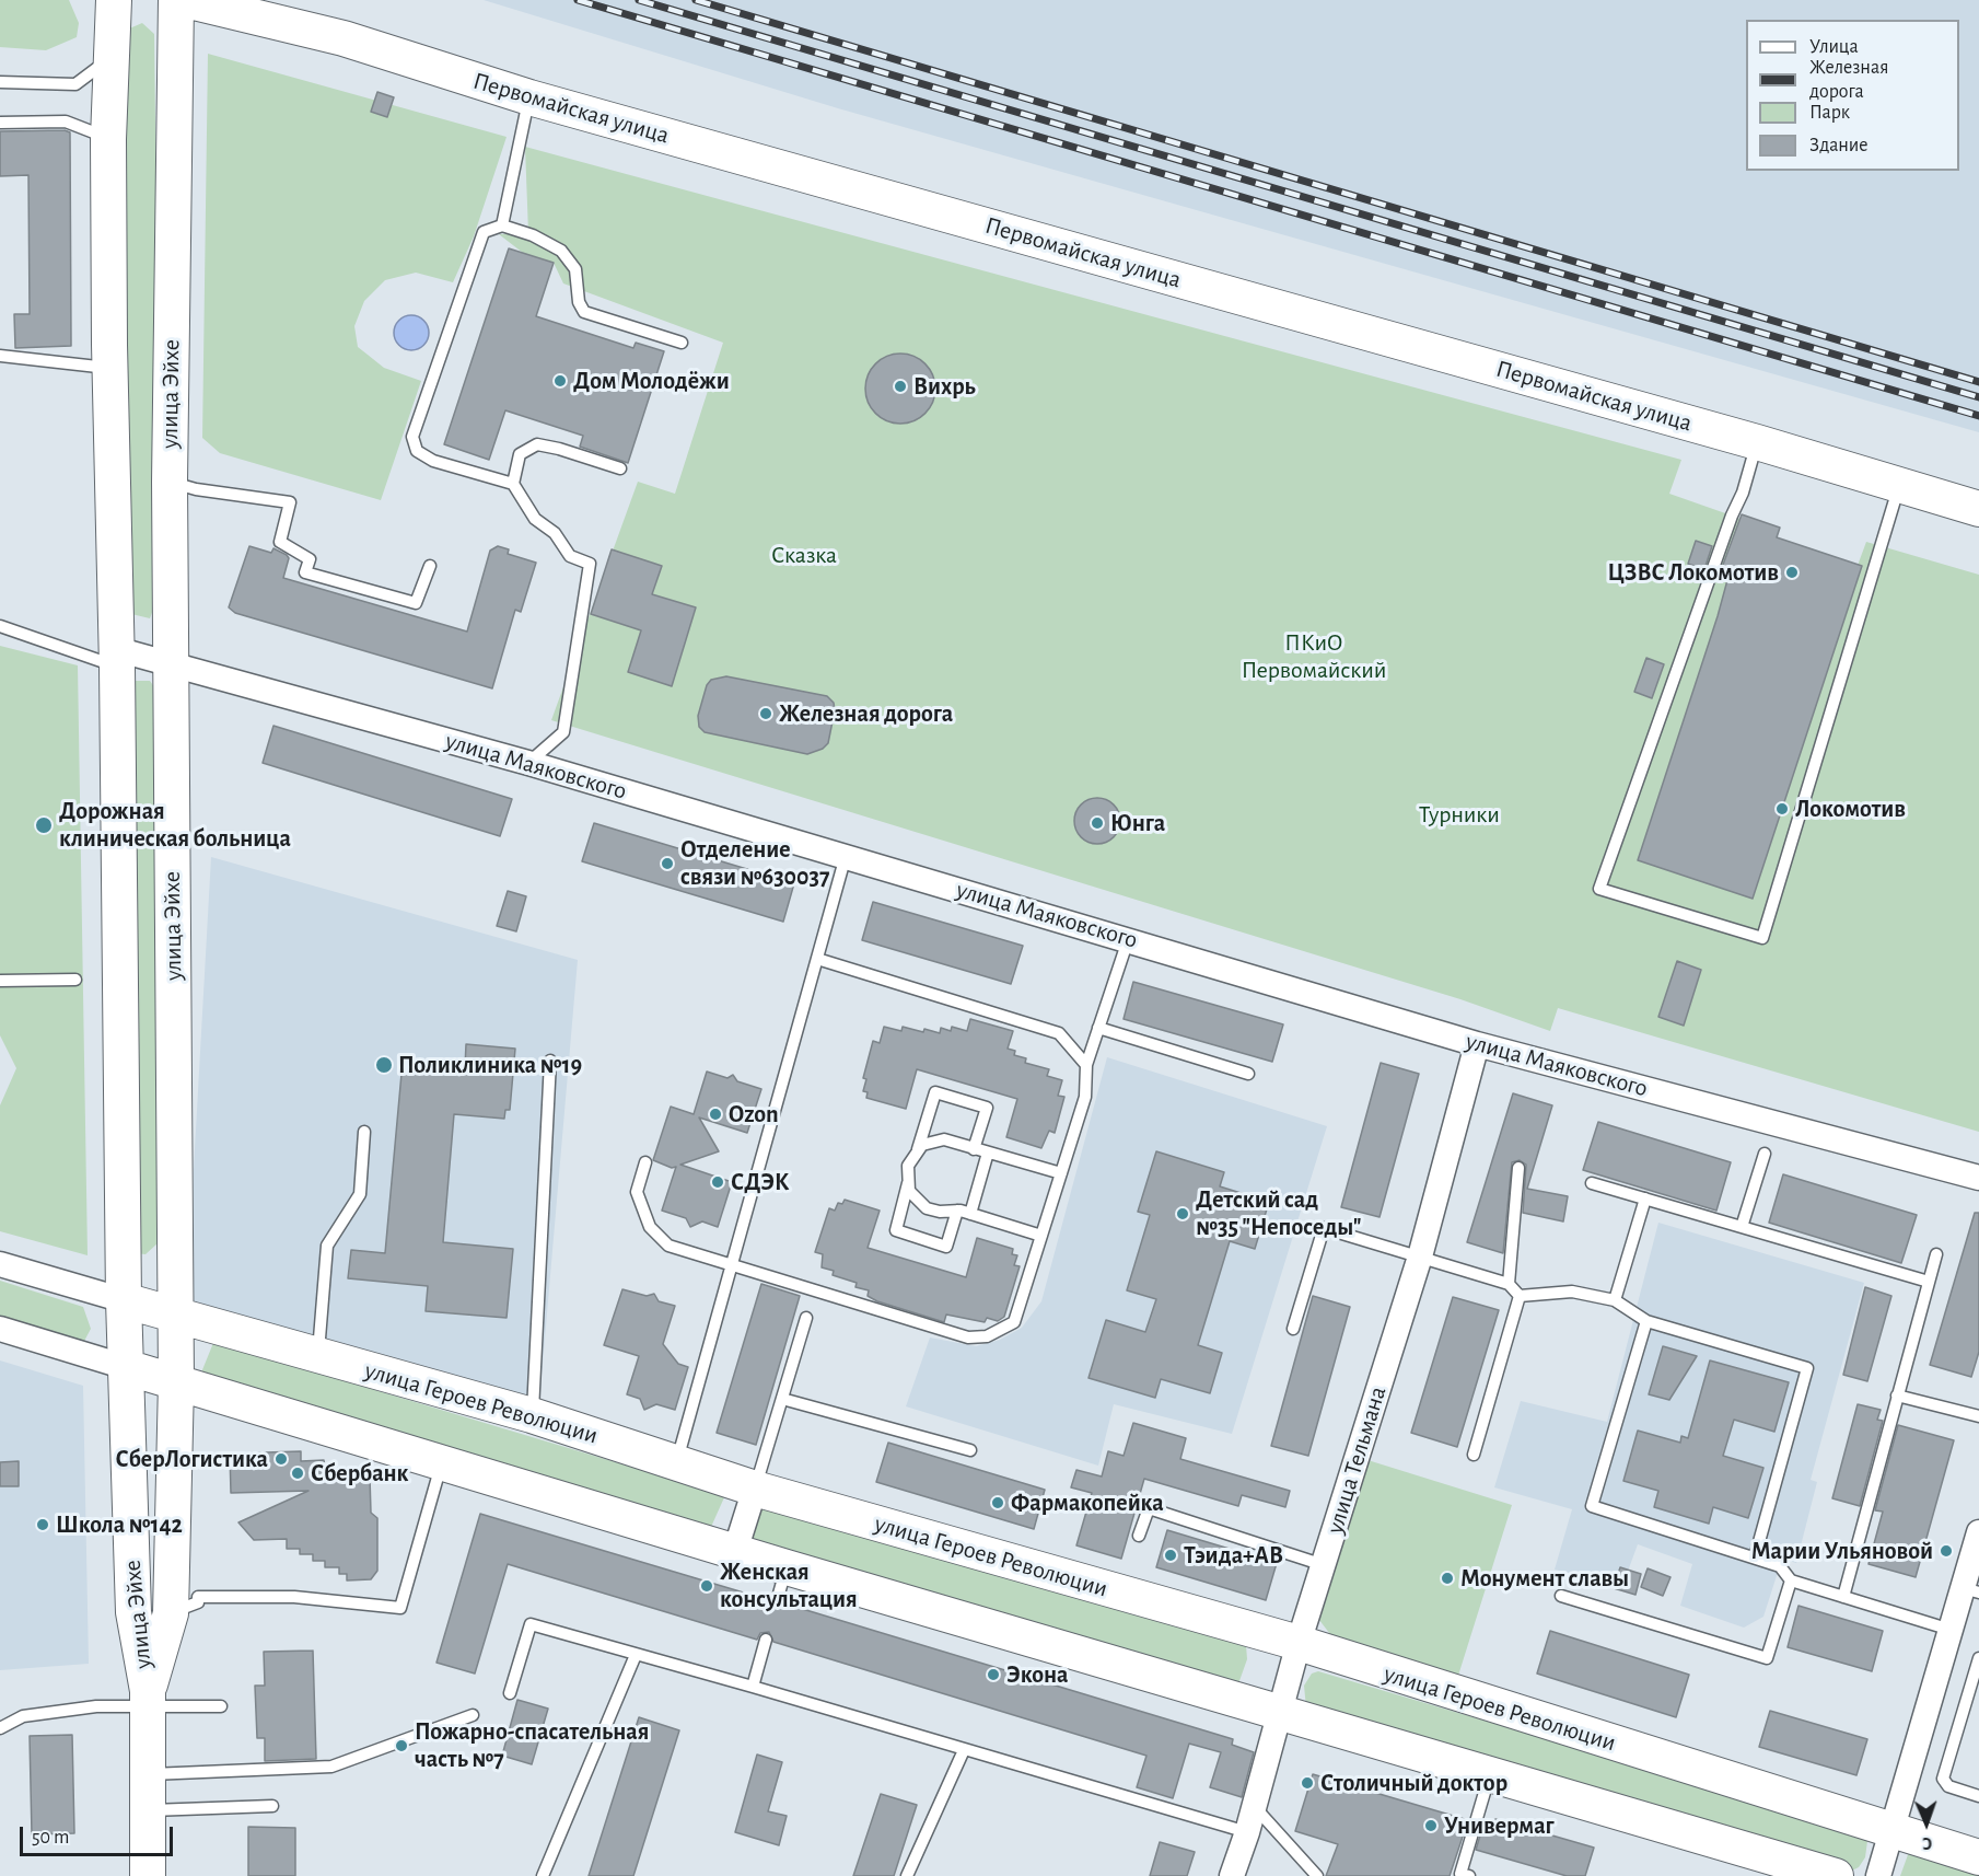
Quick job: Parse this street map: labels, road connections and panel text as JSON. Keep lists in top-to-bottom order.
{
  "streets": {
    "main road": ["Первомайская улица", "улица Эйхе", "улица Героев Революции"],
    "street": ["улица Маяковского", "улица Тельмана"]
  },
  "crossings": [
    ["улица Эйхе", "улица Маяковского"],
    ["улица Эйхе", "улица Героев Революции"],
    ["улица Маяковского", "улица Тельмана"],
    ["улица Героев Революции", "улица Тельмана"]
  ],
  "parks": ["Сказка", "ПКиО Первомайский", "Турники"],
  "places": [
    "Дом Молодёжи",
    "Вихрь",
    "ЦЗВС Локомотив",
    "Железная дорога",
    "Локомотив",
    "Юнга",
    "Дорожная клиническая больница",
    "Отделение связи №630037",
    "Поликлиника №19",
    "Ozon",
    "СДЭК",
    "Детский сад №35 \"Непоседы\"",
    "СберЛогистика",
    "Сбербанк",
    "Фармакопейка",
    "Школа №142",
    "Марии Ульяновой",
    "Тэида+АВ",
    "Монумент славы",
    "Женская консультация",
    "Экона",
    "Пожарно-спасательная часть №7",
    "Столичный доктор",
    "Универмаг"
  ],
  "legend": [
    "Улица",
    "Железная дорога",
    "Парк",
    "Здание"
  ],
  "scale_bar": "50 m",
  "north": "bottom"
}
